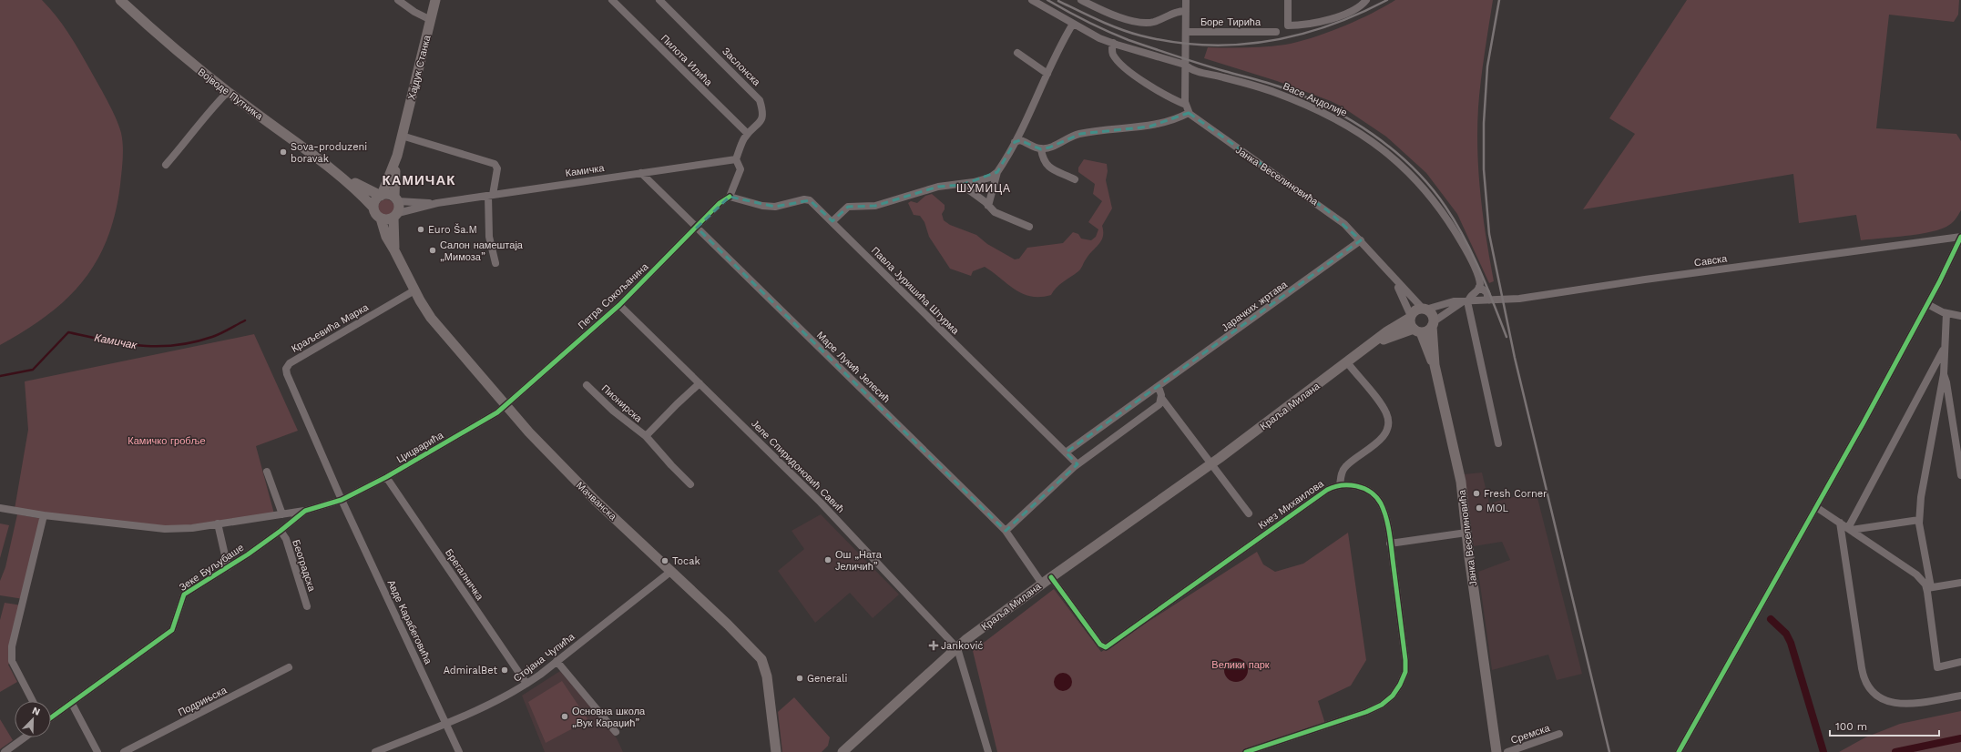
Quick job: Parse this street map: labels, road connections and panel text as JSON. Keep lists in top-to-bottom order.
{
  "streets": {
    "main road": [
      "Хајдук Станка",
      "Војводе Путника",
      "Јанка Веселиновића",
      "Краља Милана",
      "Мачванска"
    ],
    "street": [
      "Боре Тирића",
      "Пилота Илића",
      "Заслонска",
      "Васе Андолије",
      "Камичка",
      "Савска",
      "Павла Јуришића Штурма",
      "Петра Сокољанина",
      "Јарачких жртава",
      "Краљевића Марка",
      "Маре Лукић Јелесић",
      "Пионирска",
      "Цицварића",
      "Јеле Спиридоновић Савић",
      "Кнез Михаилова",
      "Београдска",
      "Зеке Буљубаше",
      "Брегалничка",
      "Авде Карабеговића",
      "Стојана Чупића",
      "Подрињска",
      "Сремска"
    ]
  },
  "crossings": [
    ["Боре Тирића", "Васе Андолије"],
    ["Пилота Илића", "Заслонска"],
    ["Заслонска", "Камичка"],
    ["Хајдук Станка", "Војводе Путника"],
    ["Хајдук Станка", "Камичка"],
    ["Хајдук Станка", "Мачванска"],
    ["Војводе Путника", "Камичка"],
    ["Војводе Путника", "Мачванска"],
    ["Васе Андолије", "Савска"],
    ["Камичка", "Маре Лукић Јелесић"],
    ["Камичка", "Мачванска"],
    ["Јанка Веселиновића", "Савска"],
    ["Јанка Веселиновића", "Јарачких жртава"],
    ["Јанка Веселиновића", "Краља Милана"],
    ["Савска", "Краља Милана"],
    ["Павла Јуришића Штурма", "Петра Сокољанина"],
    ["Павла Јуришића Штурма", "Јарачких жртава"],
    ["Петра Сокољанина", "Маре Лукић Јелесић"],
    ["Петра Сокољанина", "Цицварића"],
    ["Петра Сокољанина", "Јеле Спиридоновић Савић"],
    ["Петра Сокољанина", "Мачванска"],
    ["Краљевића Марка", "Цицварића"],
    ["Краљевића Марка", "Мачванска"],
    ["Краљевића Марка", "Зеке Буљубаше"],
    ["Краљевића Марка", "Авде Карабеговића"],
    ["Маре Лукић Јелесић", "Краља Милана"],
    ["Пионирска", "Јеле Спиридоновић Савић"],
    ["Краља Милана", "Јеле Спиридоновић Савић"],
    ["Краља Милана", "Кнез Михаилова"],
    ["Цицварића", "Мачванска"],
    ["Цицварића", "Зеке Буљубаше"],
    ["Цицварића", "Брегалничка"],
    ["Цицварића", "Авде Карабеговића"],
    ["Мачванска", "Стојана Чупића"],
    ["Београдска", "Зеке Буљубаше"],
    ["Зеке Буљубаше", "Авде Карабеговића"],
    ["Брегалничка", "Стојана Чупића"],
    ["Авде Карабеговића", "Стојана Чупића"]
  ],
  "districts": ["КАМИЧАК", "ШУМИЦА"],
  "water": ["Камичак"],
  "parks": ["Камичко гробље", "Велики парк"],
  "places": {
    "other": [
      "Sova-produzeni boravak",
      "Euro Ša.M",
      "Салон намештаја „Мимоза”",
      "Fresh Corner",
      "MOL",
      "Ош „Ната Јеличић”",
      "Tocak",
      "AdmiralBet",
      "Generali",
      "Основна школа „Вук Караџић”"
    ],
    "health": ["Janković"]
  },
  "scale_bar": "100 m",
  "north": "top right"
}
